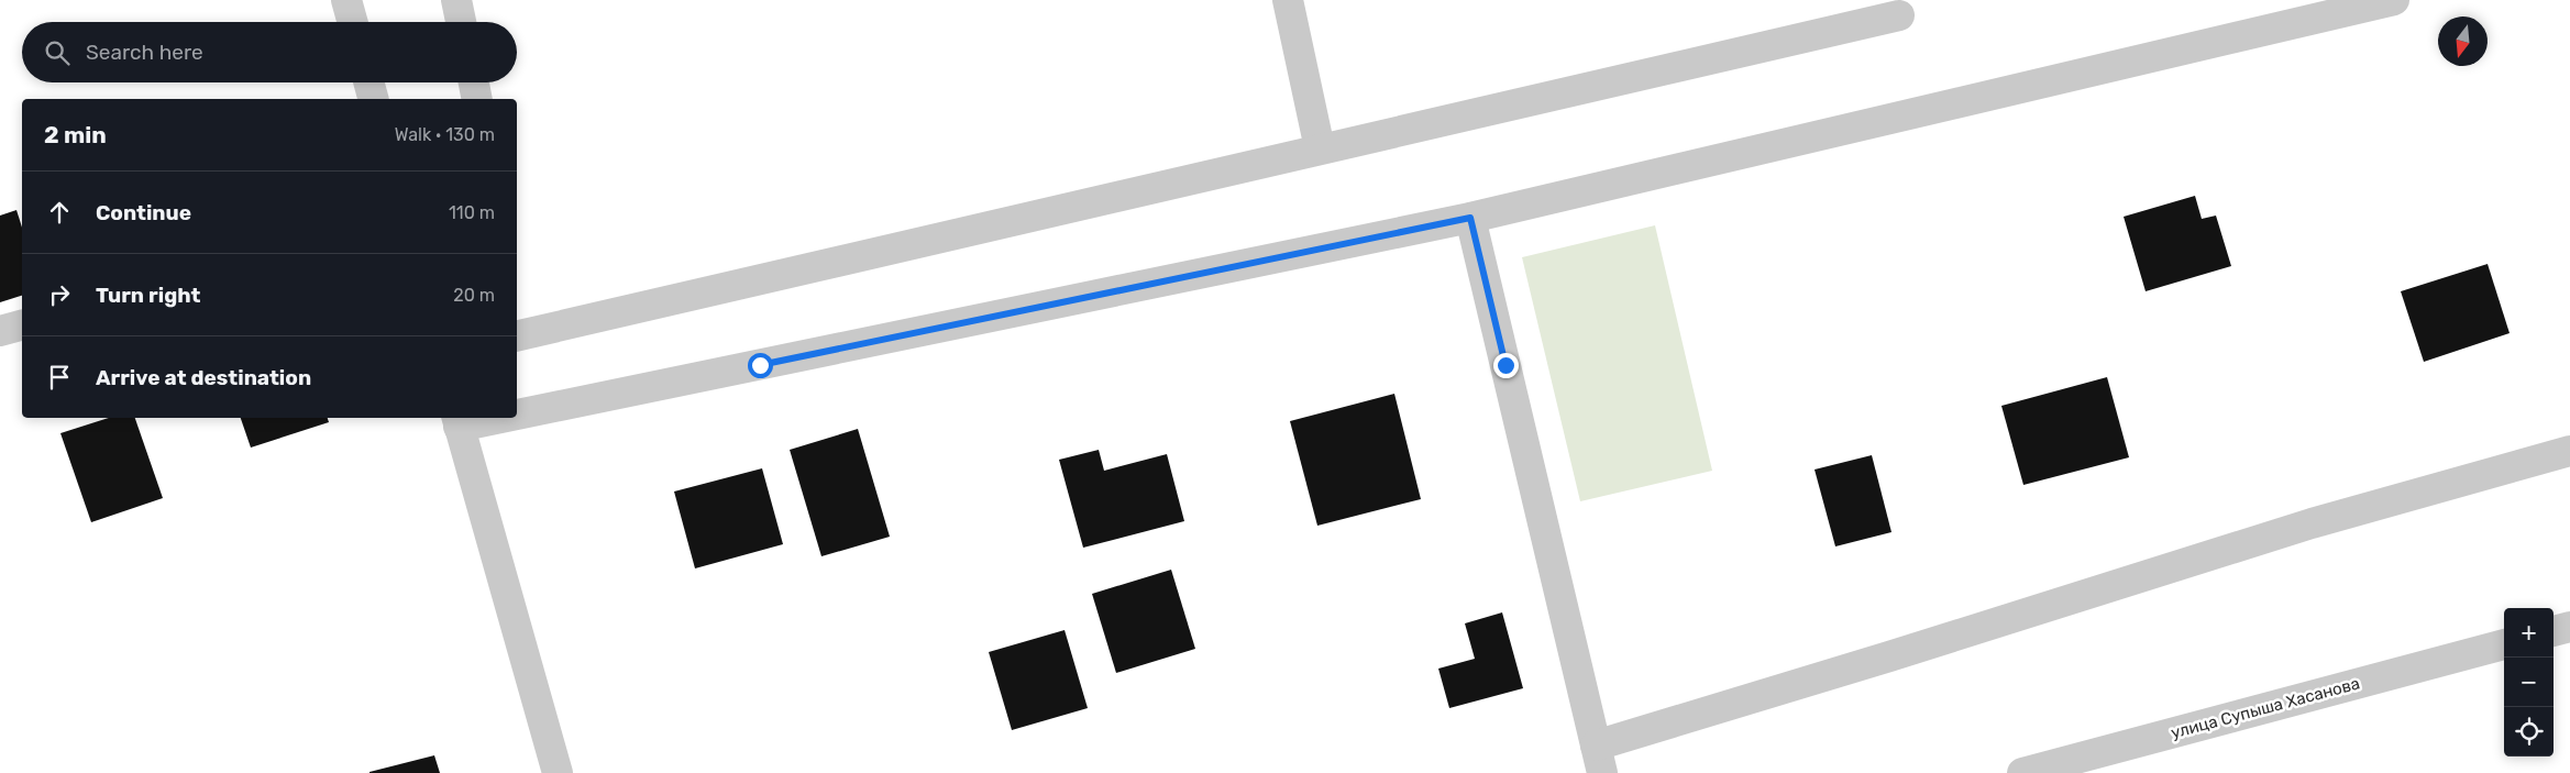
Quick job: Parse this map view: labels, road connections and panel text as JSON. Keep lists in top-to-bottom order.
{
  "streets": {
    "street": ["улица Супыша Хасанова"]
  },
  "north": "bottom",
  "page": {
    "search": "Search here",
    "heading": ["2 min", "Walk · 130 m"],
    "list": [
      ["Continue", "110 m"],
      ["Turn right", "20 m"],
      "Arrive at destination"
    ],
    "map_buttons": ["+", "−"]
  }
}
